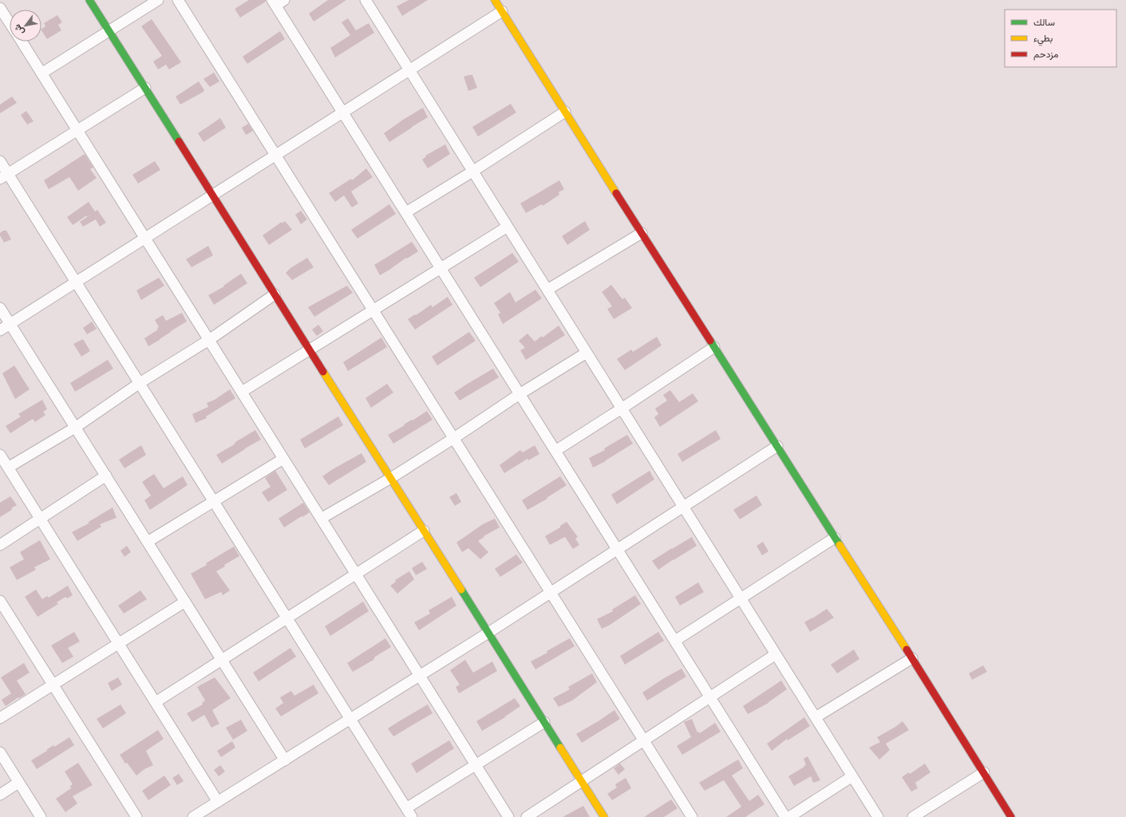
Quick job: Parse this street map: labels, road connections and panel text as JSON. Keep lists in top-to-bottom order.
{
  "legend": ["سالك", "بطيء", "مزدحم"],
  "north": "bottom left"
}
